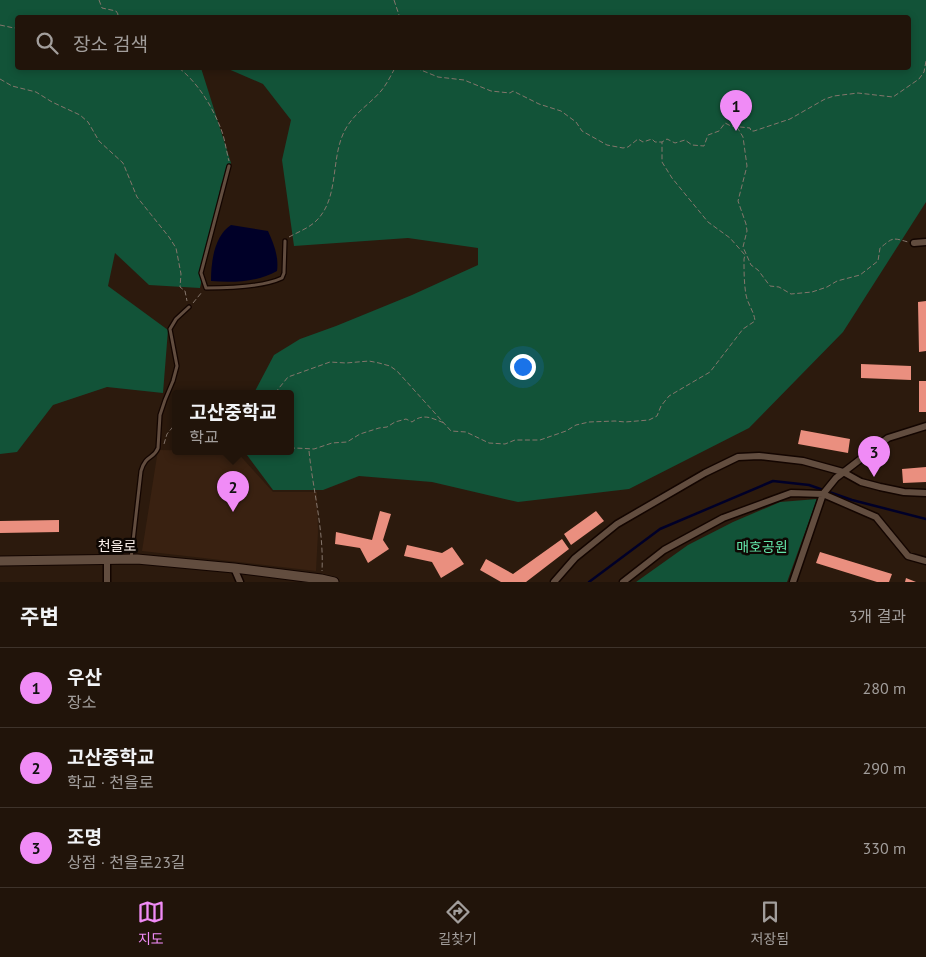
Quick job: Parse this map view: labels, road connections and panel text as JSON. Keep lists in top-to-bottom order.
{
  "streets": {
    "street": ["천을로"]
  },
  "parks": ["매호공원"],
  "page": {
    "search": "장소 검색",
    "pins": ["1", "3", "2"],
    "popup": ["고산중학교", "학교"],
    "heading": ["주변", "3개 결과"],
    "list": [
      {
        "mark": "1",
        "name": "우산",
        "note": "장소",
        "value": "280 m"
      },
      {
        "mark": "2",
        "name": "고산중학교",
        "note": "학교 · 천을로",
        "value": "290 m"
      },
      {
        "mark": "3",
        "name": "조명",
        "note": "상점 · 천을로23길",
        "value": "330 m"
      }
    ],
    "nav": ["지도", "길찾기", "저장됨"]
  }
}
